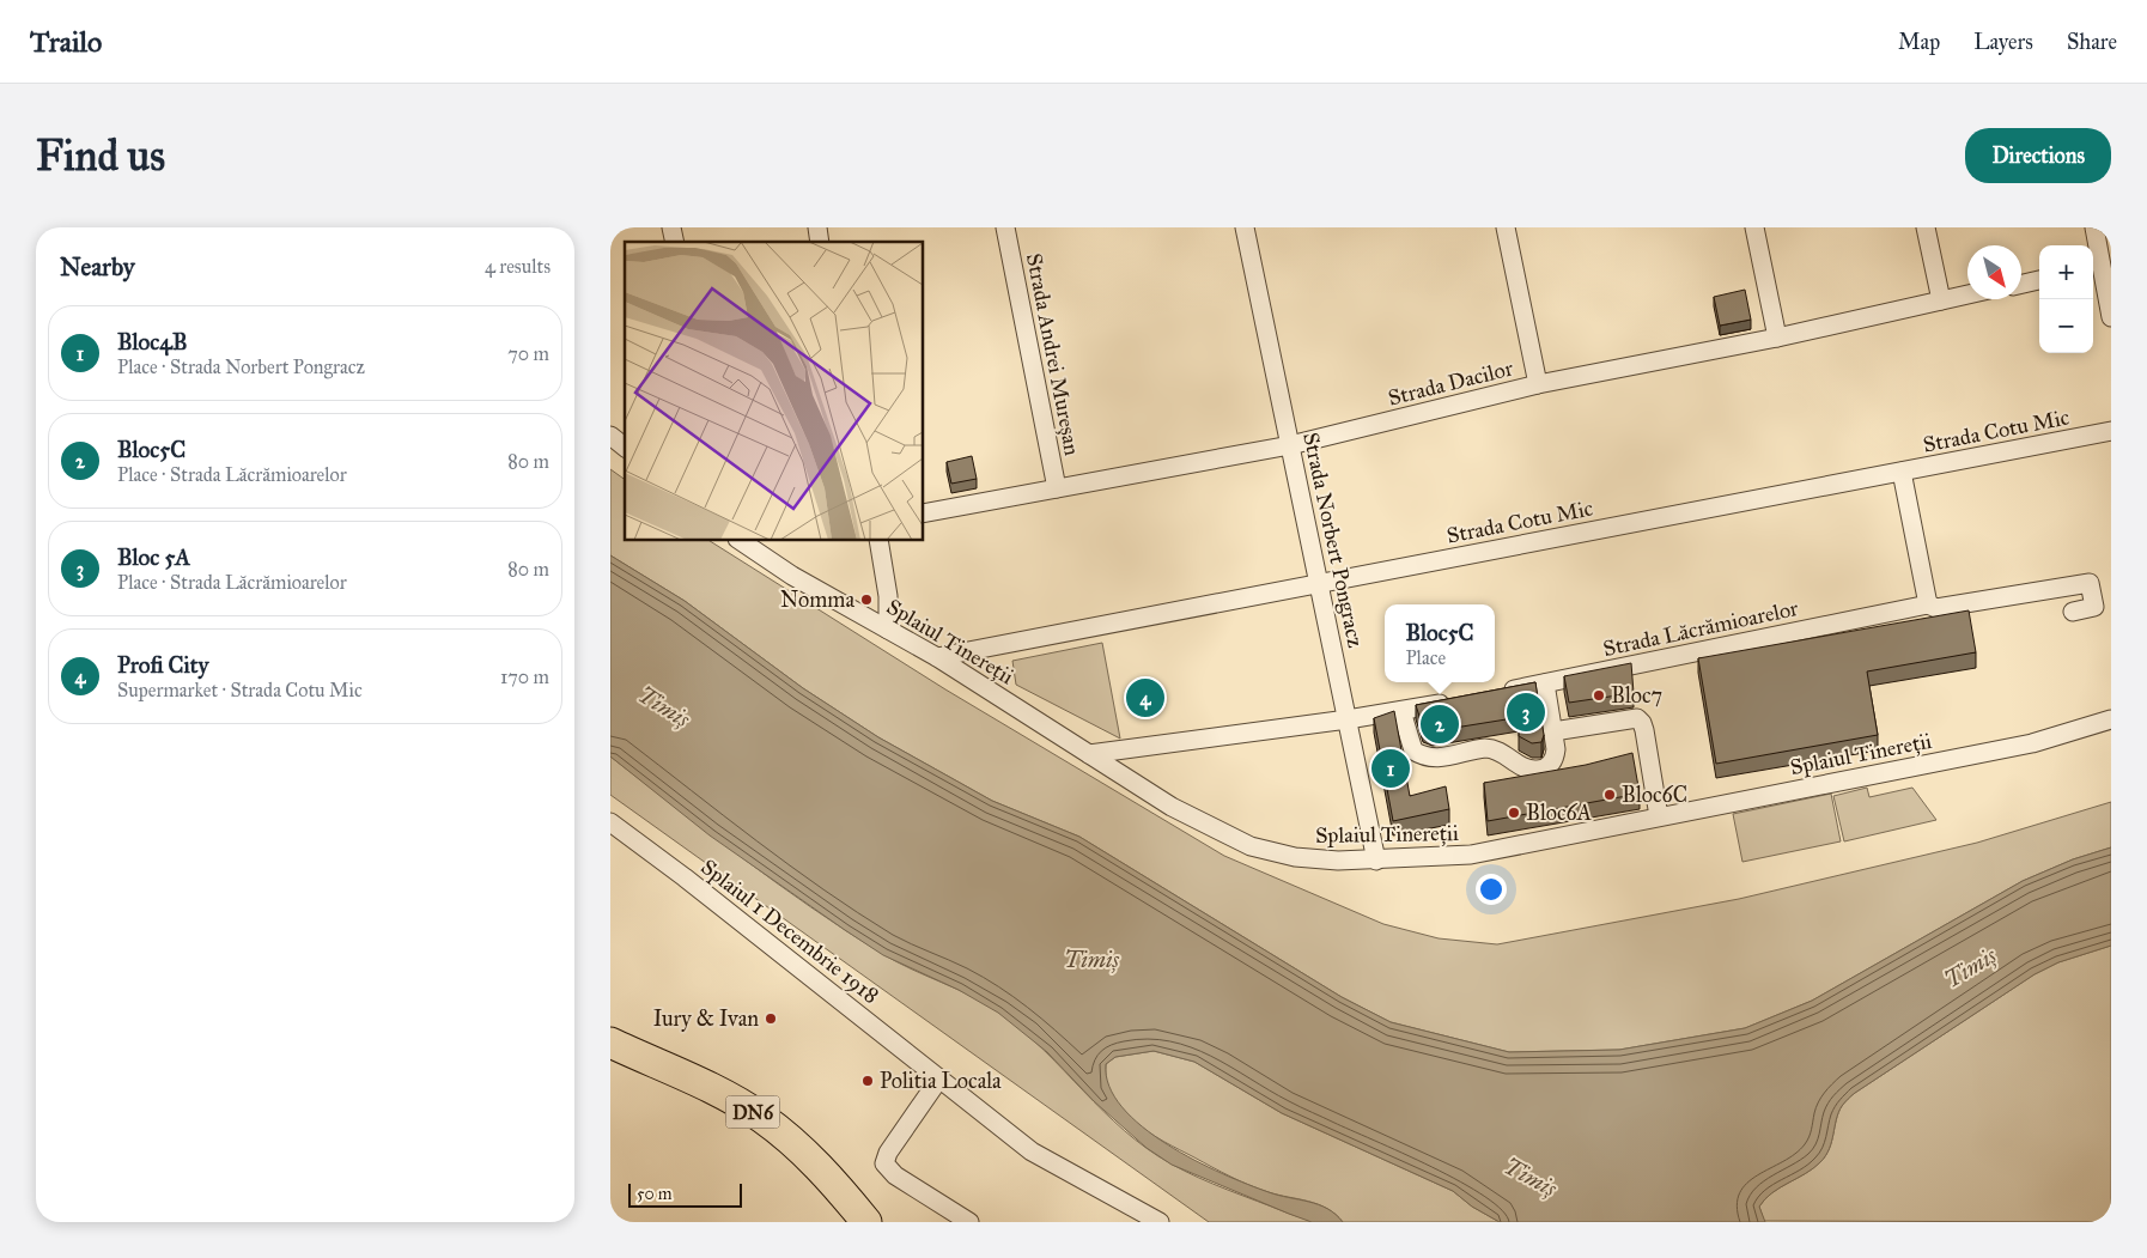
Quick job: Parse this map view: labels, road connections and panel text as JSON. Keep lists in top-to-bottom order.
{
  "streets": {
    "main road": ["DN6"],
    "street": [
      "Strada Andrei Mureșan",
      "Strada Dacilor",
      "Strada Cotu Mic",
      "Strada Norbert Pongracz",
      "Strada Lăcrămioarelor",
      "Splaiul Tinereții",
      "Splaiul 1 Decembrie 1918"
    ]
  },
  "crossings": [
    ["Strada Andrei Mureșan", "Strada Dacilor"],
    ["Strada Dacilor", "Strada Norbert Pongracz"],
    ["Strada Cotu Mic", "Strada Norbert Pongracz"],
    ["Strada Cotu Mic", "Splaiul Tinereții"],
    ["Strada Norbert Pongracz", "Splaiul Tinereții"]
  ],
  "water": ["Timiș"],
  "places": [
    "Nomma",
    "Bloc7",
    "Bloc6C",
    "Bloc6A",
    "Iury & Ivan",
    "Politia Locala"
  ],
  "scale_bar": "50 m",
  "north": "bottom right",
  "page": {
    "header": "Trailo",
    "nav": ["Map", "Layers", "Share"],
    "buttons": "Directions",
    "title": "Find us",
    "heading": ["Nearby", "4 results"],
    "map_buttons": ["+", "−"],
    "list": [
      {
        "mark": "1",
        "name": "Bloc4B",
        "note": "Place · Strada Norbert Pongracz",
        "value": "70 m"
      },
      {
        "mark": "2",
        "name": "Bloc5C",
        "note": "Place · Strada Lăcrămioarelor",
        "value": "80 m"
      },
      {
        "mark": "3",
        "name": "Bloc 5A",
        "note": "Place · Strada Lăcrămioarelor",
        "value": "80 m"
      },
      {
        "mark": "4",
        "name": "Profi City",
        "note": "Supermarket · Strada Cotu Mic",
        "value": "170 m"
      }
    ],
    "popup": ["Bloc5C", "Place"],
    "pins": [
      "4",
      "3",
      "2",
      "1"
    ],
    "scale": "50 m"
  }
}
